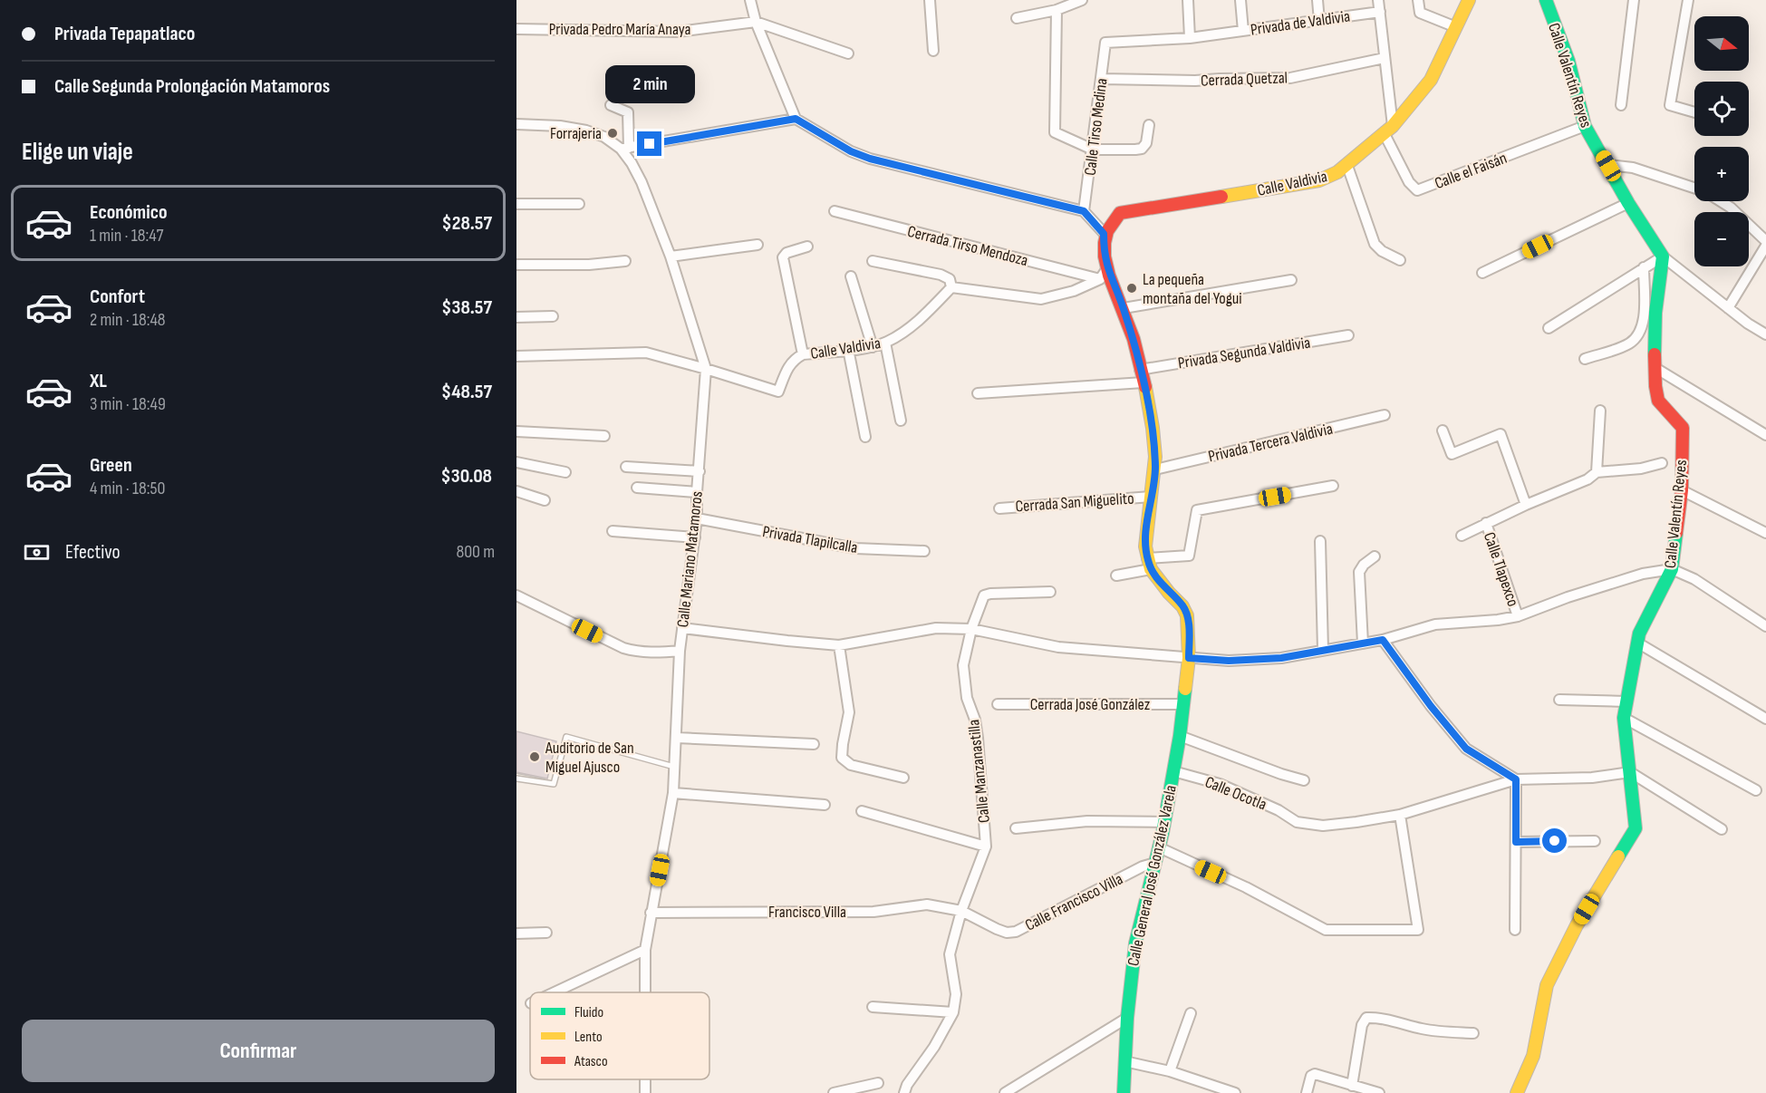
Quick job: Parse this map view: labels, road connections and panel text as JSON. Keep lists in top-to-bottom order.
{
  "streets": {
    "street": [
      "Privada de Valdivia",
      "Privada Pedro María Anaya",
      "Calle Valentín Reyes",
      "Cerrada Quetzal",
      "Calle Tirso Medina",
      "Calle el Faisán",
      "Calle Valdivia",
      "Cerrada Tirso Mendoza",
      "Privada Segunda Valdivia",
      "Privada Tercera Valdivia",
      "Cerrada San Miguelito",
      "Privada Tlapilcalla",
      "Calle Mariano Matamoros",
      "Calle Tlapexco",
      "Cerrada José González",
      "Calle Manzanastilla",
      "Calle Ocotla",
      "Calle General José González Varela",
      "Calle Francisco Villa",
      "Francisco Villa"
    ]
  },
  "crossings": [
    ["Privada de Valdivia", "Calle Tirso Medina"],
    ["Calle Valentín Reyes", "Calle el Faisán"],
    ["Cerrada Quetzal", "Calle Tirso Medina"],
    ["Calle el Faisán", "Calle Valdivia"],
    ["Calle Valdivia", "Calle Mariano Matamoros"],
    ["Privada Tlapilcalla", "Calle Mariano Matamoros"],
    ["Calle Mariano Matamoros", "Francisco Villa"],
    ["Cerrada José González", "Calle General José González Varela"],
    ["Calle Manzanastilla", "Calle Francisco Villa"],
    ["Calle Manzanastilla", "Francisco Villa"],
    ["Calle Ocotla", "Calle General José González Varela"],
    ["Calle General José González Varela", "Calle Francisco Villa"],
    ["Calle Francisco Villa", "Francisco Villa"]
  ],
  "places": ["Forrajeria", "La pequeña montaña del Yogui", "Auditorio de San Miguel Ajusco"],
  "legend": ["Fluido", "Lento", "Atasco"],
  "north": "right",
  "page": {
    "banner": ["Privada Tepapatlaco", "Calle Segunda Prolongación Matamoros"],
    "map_buttons": ["+", "−"],
    "bubble": "2 min",
    "heading": "Elige un viaje",
    "list": [
      {
        "name": "Económico",
        "note": "1 min · 18:47",
        "value": "$28.57"
      },
      {
        "name": "Confort",
        "note": "2 min · 18:48",
        "value": "$38.57"
      },
      {
        "name": "XL",
        "note": "3 min · 18:49",
        "value": "$48.57"
      },
      {
        "name": "Green",
        "note": "4 min · 18:50",
        "value": "$30.08"
      }
    ],
    "pay": ["Efectivo", "800 m"],
    "buttons": "Confirmar"
  }
}
